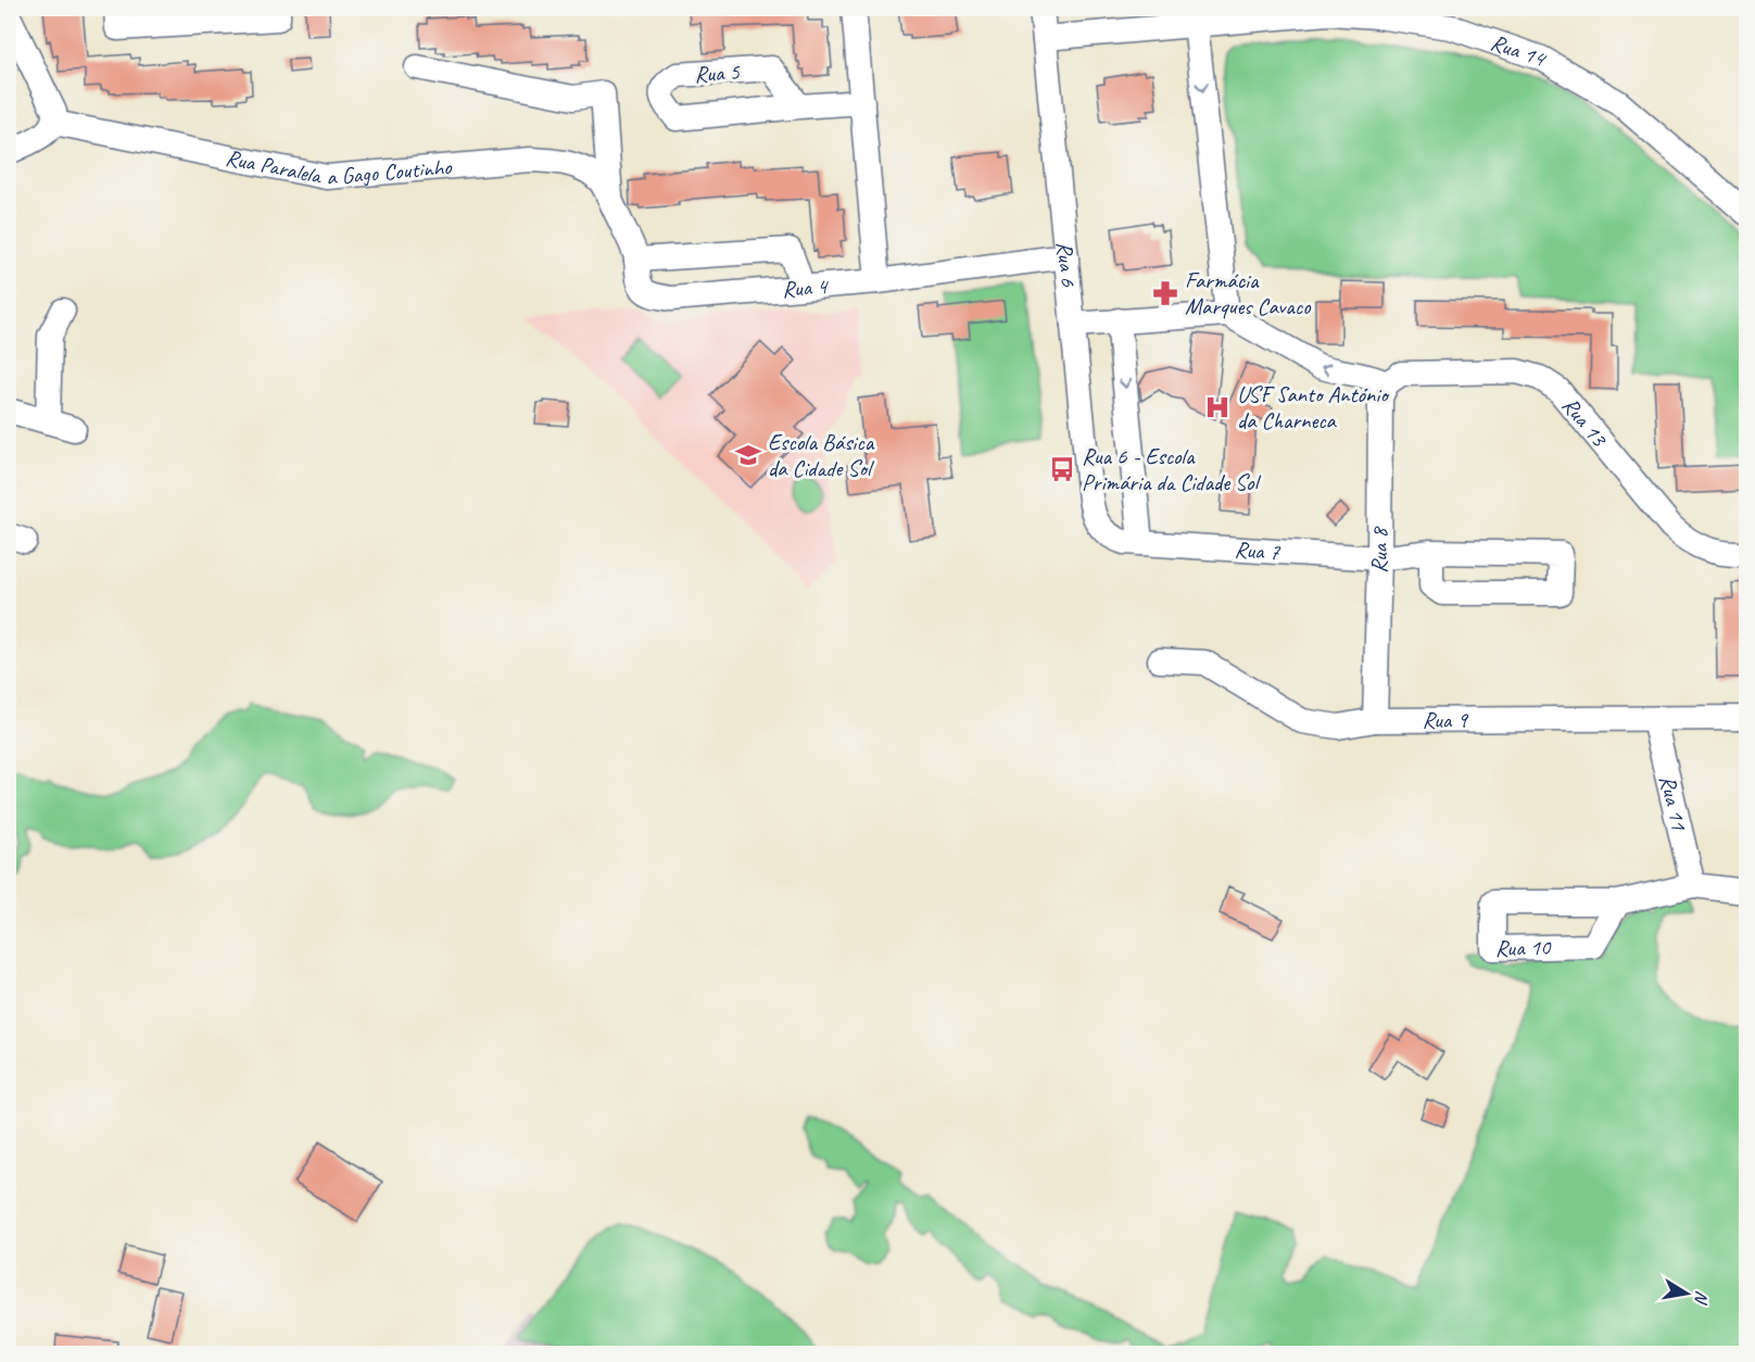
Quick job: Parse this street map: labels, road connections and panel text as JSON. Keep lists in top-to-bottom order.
{
  "streets": {
    "street": [
      "Rua 14",
      "Rua 5",
      "Rua Paralela a Gago Coutinho",
      "Rua 6",
      "Rua 4",
      "Rua 13",
      "Rua 7",
      "Rua 8",
      "Rua 9",
      "Rua 11",
      "Rua 10"
    ]
  },
  "crossings": [
    ["Rua 14", "Rua 6"],
    ["Rua Paralela a Gago Coutinho", "Rua 4"],
    ["Rua 6", "Rua 4"],
    ["Rua 6", "Rua 7"],
    ["Rua 13", "Rua 8"],
    ["Rua 7", "Rua 8"],
    ["Rua 8", "Rua 9"],
    ["Rua 9", "Rua 11"],
    ["Rua 11", "Rua 10"]
  ],
  "places": {
    "pharmacy": ["Farmácia Marques Cavaco"],
    "hospital": ["USF Santo António da Charneca"],
    "school or university": ["Escola Básica da Cidade Sol"],
    "bus stop": ["Rua 6 - Escola Primária da Cidade Sol"]
  },
  "north": "right"
}
